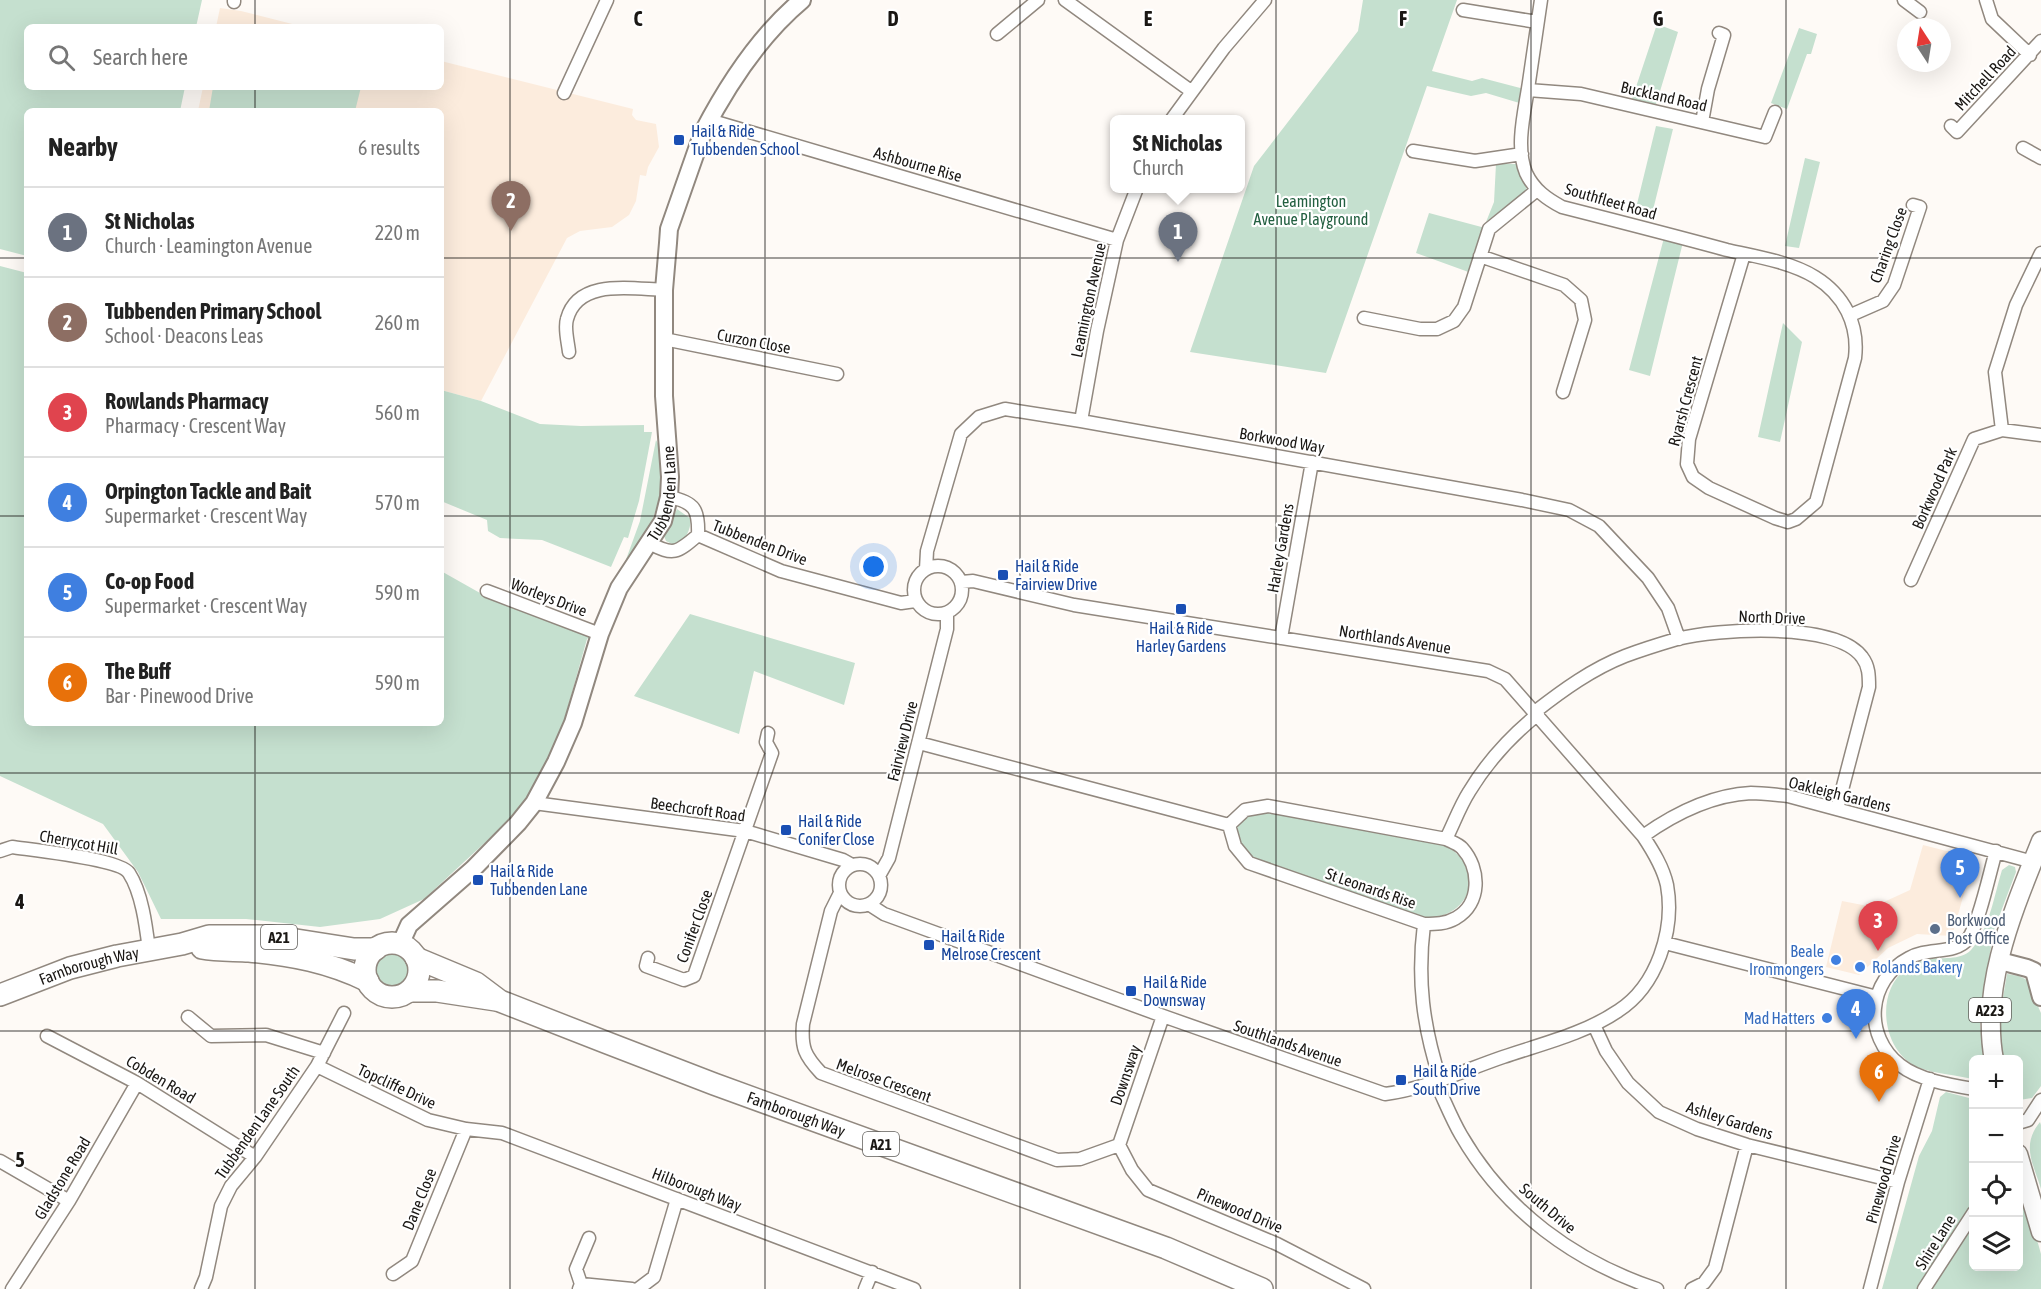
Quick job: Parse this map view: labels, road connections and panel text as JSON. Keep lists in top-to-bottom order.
{
  "streets": {
    "highway": ["A21", "Farnborough Way"],
    "main road": ["A223"],
    "street": [
      "Mitchell Road",
      "Buckland Road",
      "Ashbourne Rise",
      "Southfleet Road",
      "Charing Close",
      "Leamington Avenue",
      "Curzon Close",
      "Ryarsh Crescent",
      "Borkwood Way",
      "Borkwood Park",
      "Tubbenden Lane",
      "Tubbenden Drive",
      "Harley Gardens",
      "Worleys Drive",
      "North Drive",
      "Northlands Avenue",
      "Fairview Drive",
      "Oakleigh Gardens",
      "Beechcroft Road",
      "Cherrycot Hill",
      "St Leonards Rise",
      "Conifer Close",
      "Southlands Avenue",
      "Downsway",
      "Cobden Road",
      "Melrose Crescent",
      "Topcliffe Drive",
      "Ashley Gardens",
      "Tubbenden Lane South",
      "Gladstone Road",
      "Pinewood Drive",
      "Hilborough Way",
      "Dane Close",
      "South Drive",
      "Shire Lane"
    ]
  },
  "crossings": [
    ["Buckland Road", "Southfleet Road"],
    ["Ashbourne Rise", "Leamington Avenue"],
    ["Ashbourne Rise", "Tubbenden Lane"],
    ["Southfleet Road", "Charing Close"],
    ["Southfleet Road", "Ryarsh Crescent"],
    ["Charing Close", "Ryarsh Crescent"],
    ["Leamington Avenue", "Borkwood Way"],
    ["Curzon Close", "Tubbenden Lane"],
    ["Borkwood Way", "Tubbenden Drive"],
    ["Borkwood Way", "Harley Gardens"],
    ["Borkwood Way", "North Drive"],
    ["Borkwood Way", "Northlands Avenue"],
    ["Borkwood Way", "Fairview Drive"],
    ["Tubbenden Lane", "Tubbenden Drive"],
    ["Tubbenden Lane", "Worleys Drive"],
    ["Tubbenden Lane", "Beechcroft Road"],
    ["Tubbenden Lane", "Farnborough Way"],
    ["Tubbenden Drive", "Northlands Avenue"],
    ["Tubbenden Drive", "Fairview Drive"],
    ["Harley Gardens", "Northlands Avenue"],
    ["North Drive", "Northlands Avenue"],
    ["North Drive", "Oakleigh Gardens"],
    ["North Drive", "St Leonards Rise"],
    ["Northlands Avenue", "Fairview Drive"],
    ["Northlands Avenue", "Oakleigh Gardens"],
    ["Northlands Avenue", "Southlands Avenue"],
    ["Fairview Drive", "Beechcroft Road"],
    ["Fairview Drive", "Southlands Avenue"],
    ["Fairview Drive", "Melrose Crescent"],
    ["Oakleigh Gardens", "A223"],
    ["Beechcroft Road", "Conifer Close"],
    ["Beechcroft Road", "Southlands Avenue"],
    ["Beechcroft Road", "Melrose Crescent"],
    ["Cherrycot Hill", "Farnborough Way"],
    ["St Leonards Rise", "South Drive"],
    ["Southlands Avenue", "Downsway"],
    ["Southlands Avenue", "Melrose Crescent"],
    ["Southlands Avenue", "Ashley Gardens"],
    ["Southlands Avenue", "South Drive"],
    ["Downsway", "Melrose Crescent"],
    ["Downsway", "Pinewood Drive"],
    ["Cobden Road", "Tubbenden Lane South"],
    ["Cobden Road", "Gladstone Road"],
    ["Melrose Crescent", "Pinewood Drive"],
    ["Topcliffe Drive", "Tubbenden Lane South"],
    ["Topcliffe Drive", "Hilborough Way"],
    ["Topcliffe Drive", "Dane Close"],
    ["Ashley Gardens", "Pinewood Drive"],
    ["Hilborough Way", "Dane Close"]
  ],
  "parks": ["Leamington Avenue Playground"],
  "places": {
    "transit": [
      "Hail & Ride Tubbenden School",
      "Hail & Ride Fairview Drive",
      "Hail & Ride Harley Gardens",
      "Hail & Ride Conifer Close",
      "Hail & Ride Tubbenden Lane",
      "Hail & Ride Melrose Crescent",
      "Hail & Ride Downsway",
      "Hail & Ride South Drive"
    ],
    "other": [
      "Borkwood Post Office",
      "Beale Ironmongers",
      "Rolands Bakery",
      "Mad Hatters"
    ]
  },
  "north": "top",
  "page": {
    "search": "Search here",
    "heading": ["Nearby", "6 results"],
    "popup": ["St Nicholas", "Church"],
    "pins": [
      "2",
      "1",
      "5",
      "3",
      "4",
      "6"
    ],
    "list": [
      {
        "mark": "1",
        "name": "St Nicholas",
        "note": "Church · Leamington Avenue",
        "value": "220 m"
      },
      {
        "mark": "2",
        "name": "Tubbenden Primary School",
        "note": "School · Deacons Leas",
        "value": "260 m"
      },
      {
        "mark": "3",
        "name": "Rowlands Pharmacy",
        "note": "Pharmacy · Crescent Way",
        "value": "560 m"
      },
      {
        "mark": "4",
        "name": "Orpington Tackle and Bait",
        "note": "Supermarket · Crescent Way",
        "value": "570 m"
      },
      {
        "mark": "5",
        "name": "Co-op Food",
        "note": "Supermarket · Crescent Way",
        "value": "590 m"
      },
      {
        "mark": "6",
        "name": "The Buff",
        "note": "Bar · Pinewood Drive",
        "value": "590 m"
      }
    ],
    "map_buttons": ["+", "−"]
  },
  "grid": {
    "columns": [
      "C",
      "D",
      "E",
      "F",
      "G"
    ],
    "rows": ["4", "5"]
  }
}
